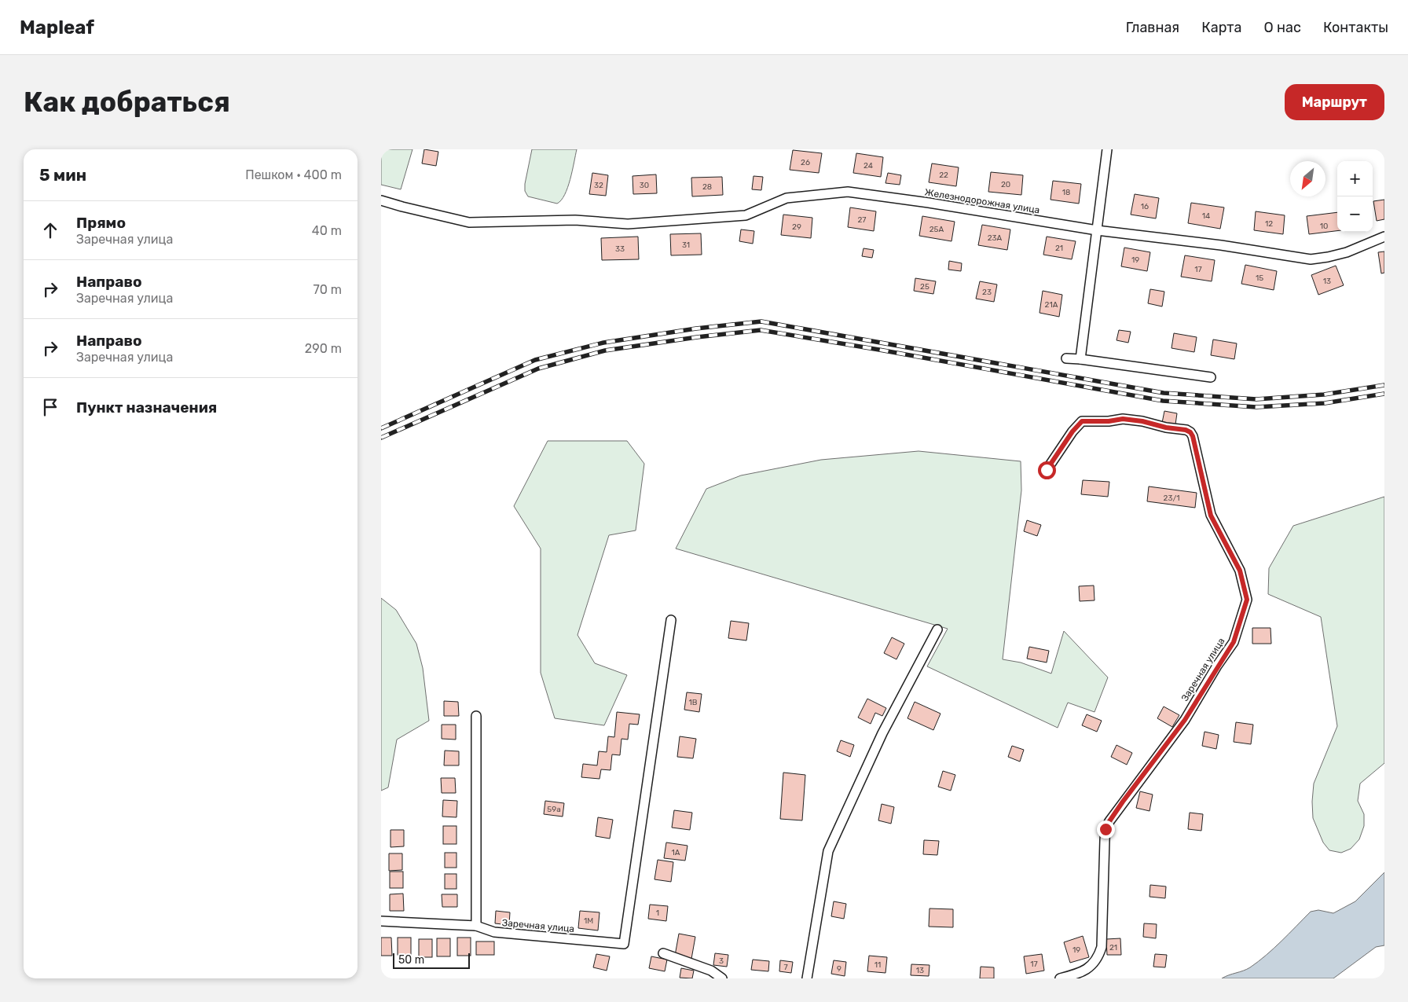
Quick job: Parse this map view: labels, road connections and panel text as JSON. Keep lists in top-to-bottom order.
{
  "streets": {
    "street": ["Железнодорожная улица", "Заречная улица"]
  },
  "house_numbers": [
    "26",
    "24",
    "22",
    "20",
    "32",
    "30",
    "28",
    "18",
    "16",
    "14",
    "27",
    "12",
    "10",
    "29",
    "25А",
    "23А",
    "31",
    "21",
    "33",
    "19",
    "17",
    "15",
    "13",
    "25",
    "23",
    "21А",
    "23/1",
    "1В",
    "59а",
    "1А",
    "1",
    "1М",
    "21",
    "19",
    "3",
    "17",
    "11",
    "7",
    "9",
    "13"
  ],
  "scale_bar": "50 m",
  "north": "bottom left",
  "page": {
    "header": "Mapleaf",
    "nav": [
      "Главная",
      "Карта",
      "О нас",
      "Контакты"
    ],
    "buttons": "Маршрут",
    "title": "Как добраться",
    "heading": ["5 мин", "Пешком · 400 m"],
    "map_buttons": ["+", "−"],
    "list": [
      ["Прямо", "Заречная улица", "40 m"],
      ["Направо", "Заречная улица", "70 m"],
      ["Направо", "Заречная улица", "290 m"],
      "Пункт назначения"
    ],
    "scale": "50 m"
  }
}
